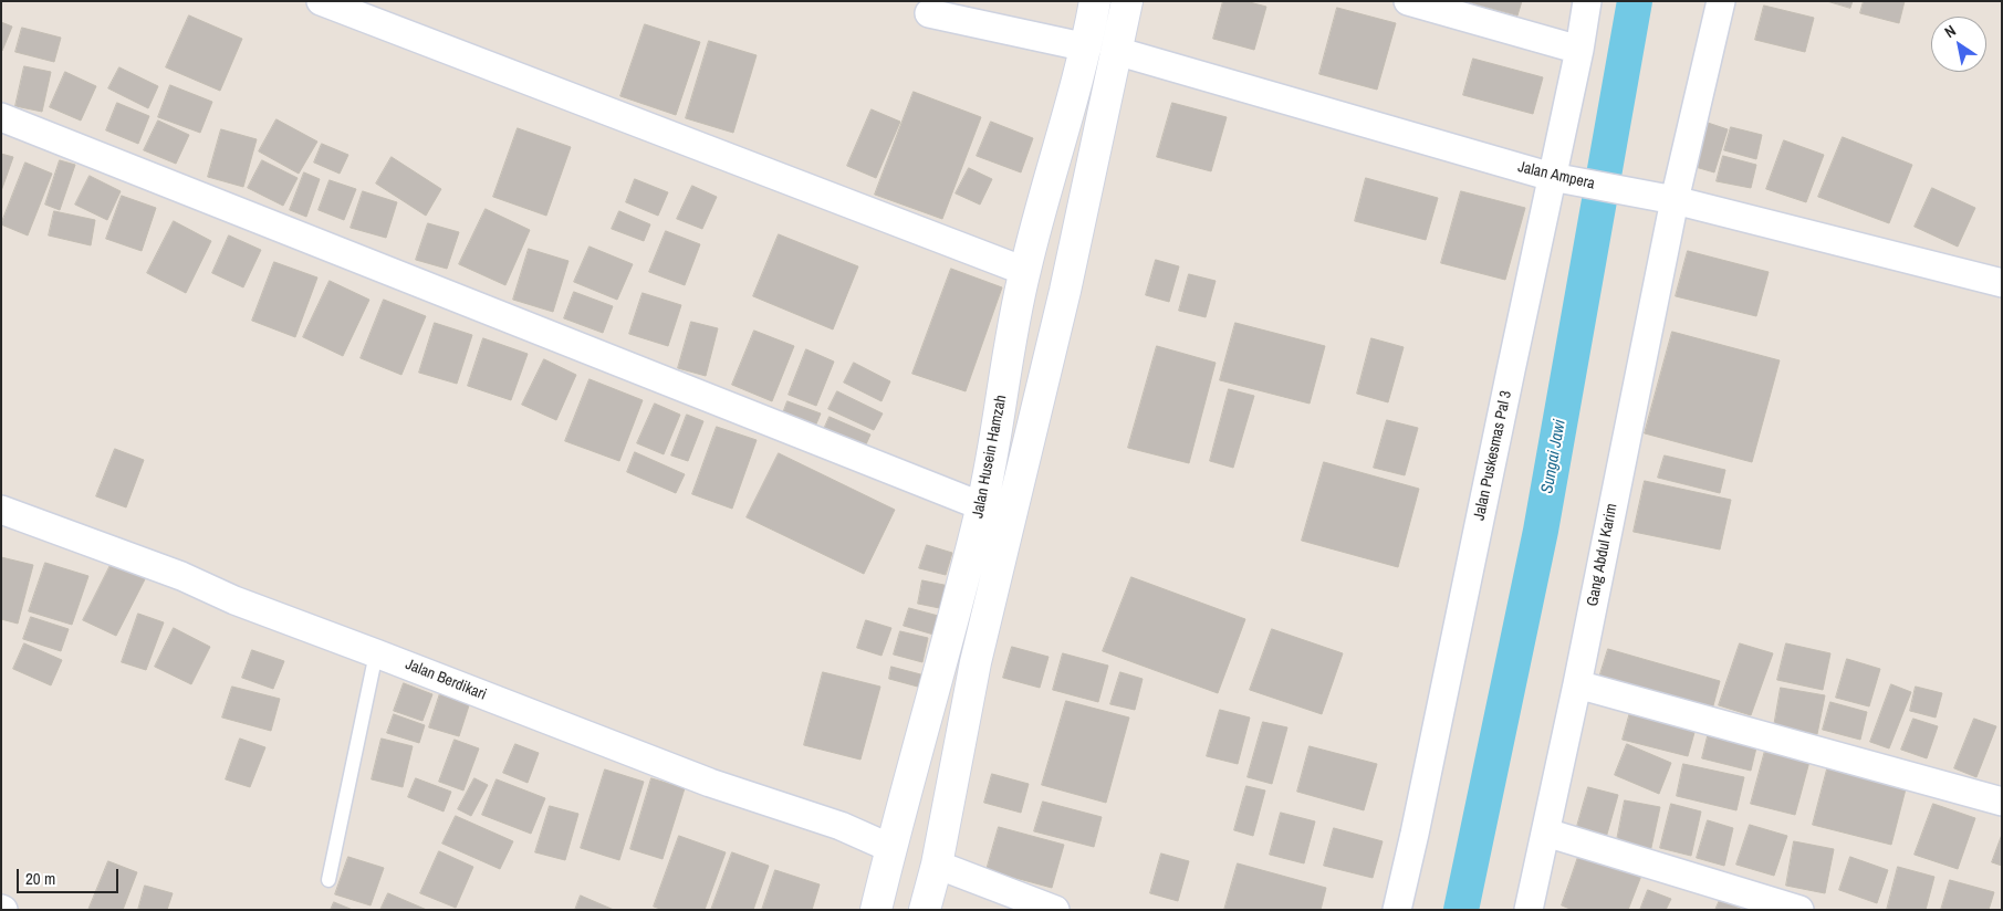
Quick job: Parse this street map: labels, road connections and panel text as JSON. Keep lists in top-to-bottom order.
{
  "streets": {
    "street": [
      "Jalan Ampera",
      "Jalan Puskesmas Pal 3",
      "Jalan Husein Hamzah",
      "Gang Abdul Karim",
      "Jalan Berdikari"
    ]
  },
  "crossings": [
    ["Jalan Ampera", "Jalan Puskesmas Pal 3"],
    ["Jalan Ampera", "Jalan Husein Hamzah"],
    ["Jalan Ampera", "Gang Abdul Karim"],
    ["Jalan Husein Hamzah", "Jalan Berdikari"]
  ],
  "water": ["Sungai Jawi"],
  "scale_bar": "20 m",
  "north": "top left"
}
